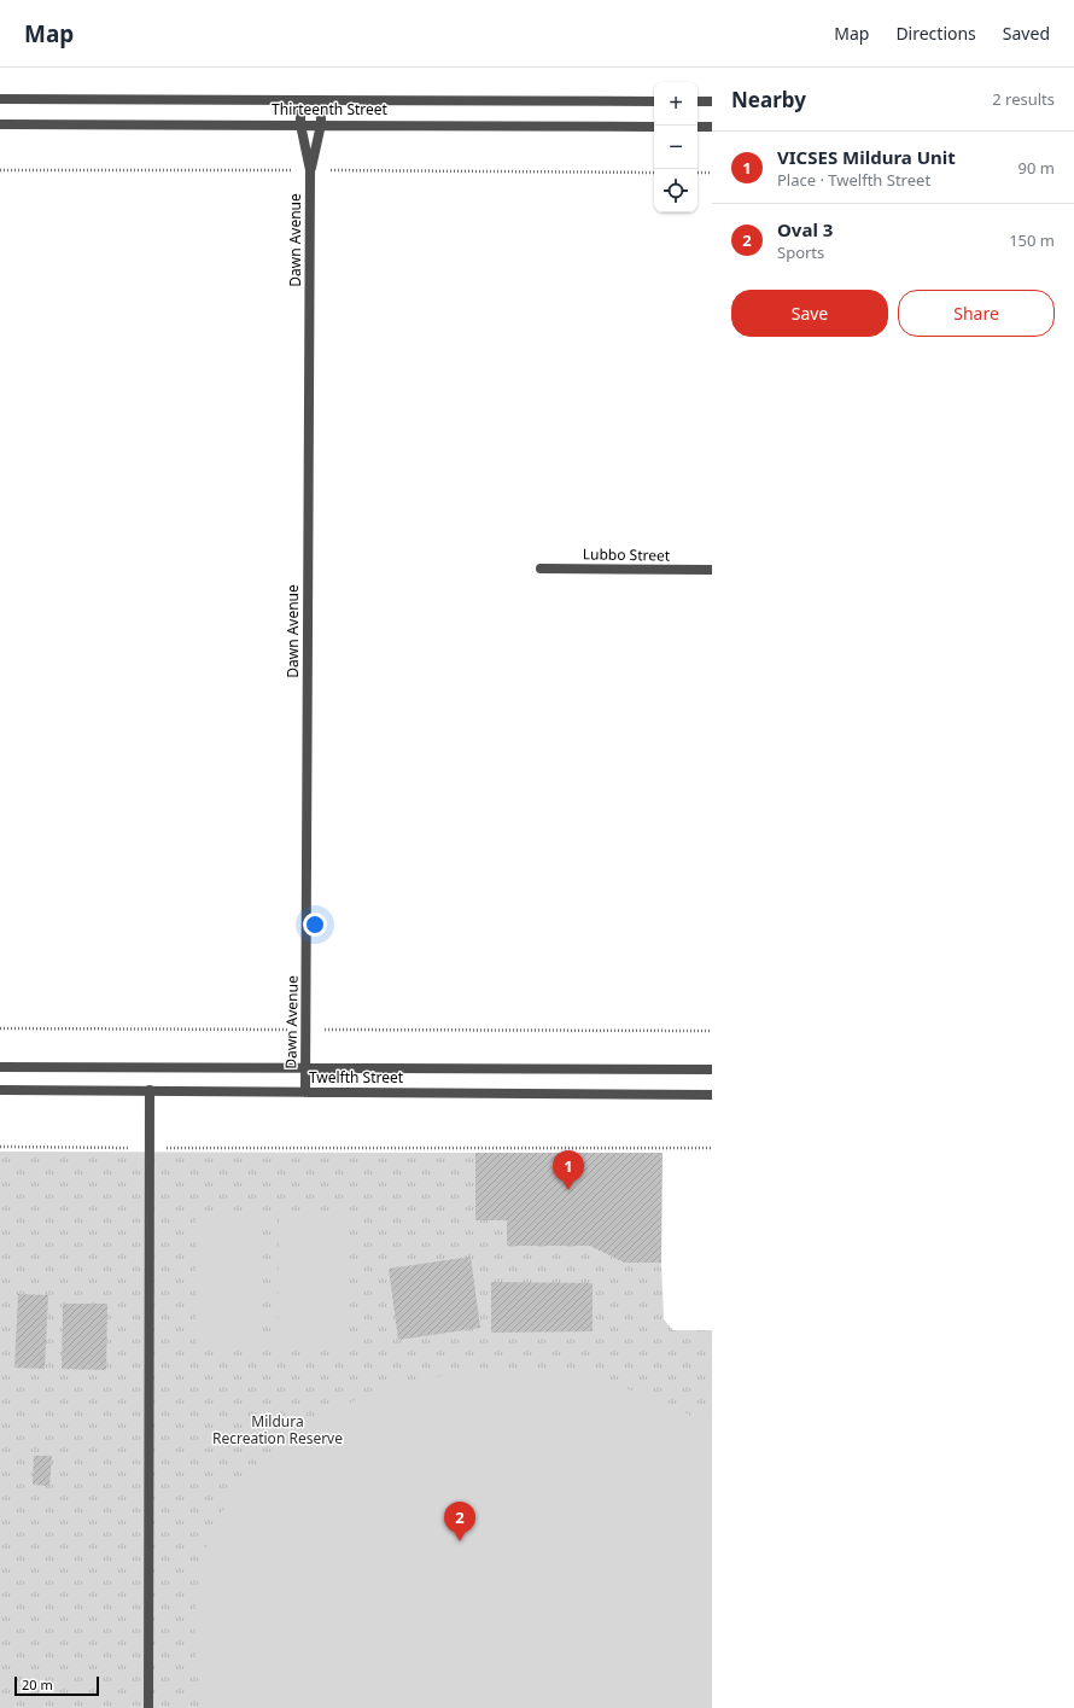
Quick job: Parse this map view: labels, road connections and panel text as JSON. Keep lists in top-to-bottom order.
{
  "streets": {
    "street": [
      "Thirteenth Street",
      "Dawn Avenue",
      "Lubbo Street",
      "Twelfth Street"
    ]
  },
  "crossings": [
    ["Thirteenth Street", "Dawn Avenue"],
    ["Dawn Avenue", "Twelfth Street"]
  ],
  "parks": ["Mildura Recreation Reserve"],
  "scale_bar": "20 m",
  "page": {
    "header": "Map",
    "nav": ["Map", "Directions", "Saved"],
    "heading": ["Nearby", "2 results"],
    "map_buttons": ["+", "−"],
    "list": [
      {
        "mark": "1",
        "name": "VICSES Mildura Unit",
        "note": "Place · Twelfth Street",
        "value": "90 m"
      },
      {
        "mark": "2",
        "name": "Oval 3",
        "note": "Sports",
        "value": "150 m"
      }
    ],
    "buttons": ["Save", "Share"],
    "pins": ["1", "2"],
    "scale": "20 m"
  }
}
